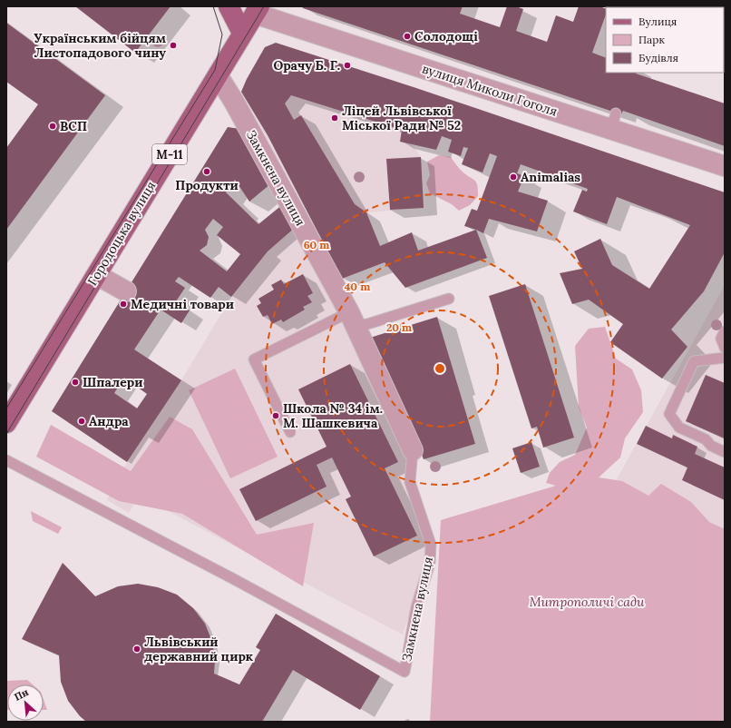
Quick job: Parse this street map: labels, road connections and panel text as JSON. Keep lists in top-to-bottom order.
{
  "streets": {
    "main road": ["М-11", "Городоцька вулиця"],
    "street": ["вулиця Миколи Гоголя", "Замкнена вулиця"]
  },
  "crossings": [
    ["вулиця Миколи Гоголя", "Городоцька вулиця"],
    ["Замкнена вулиця", "Городоцька вулиця"]
  ],
  "parks": ["Митрополичі сади"],
  "places": [
    "Солодощі",
    "Українським бійцям Листопадового чину",
    "Орачу Б. Г.",
    "Ліцей Львівської Міської Ради № 52",
    "ВСП",
    "Продукти",
    "Animalias",
    "Медичні товари",
    "Шпалери",
    "Школа № 34 ім. М. Шашкевича",
    "Андра",
    "Львівський державний цирк"
  ],
  "legend": ["Вулиця", "Парк", "Будівля"],
  "north": "top left",
  "rings": ["60 m", "40 m", "20 m"]
}
